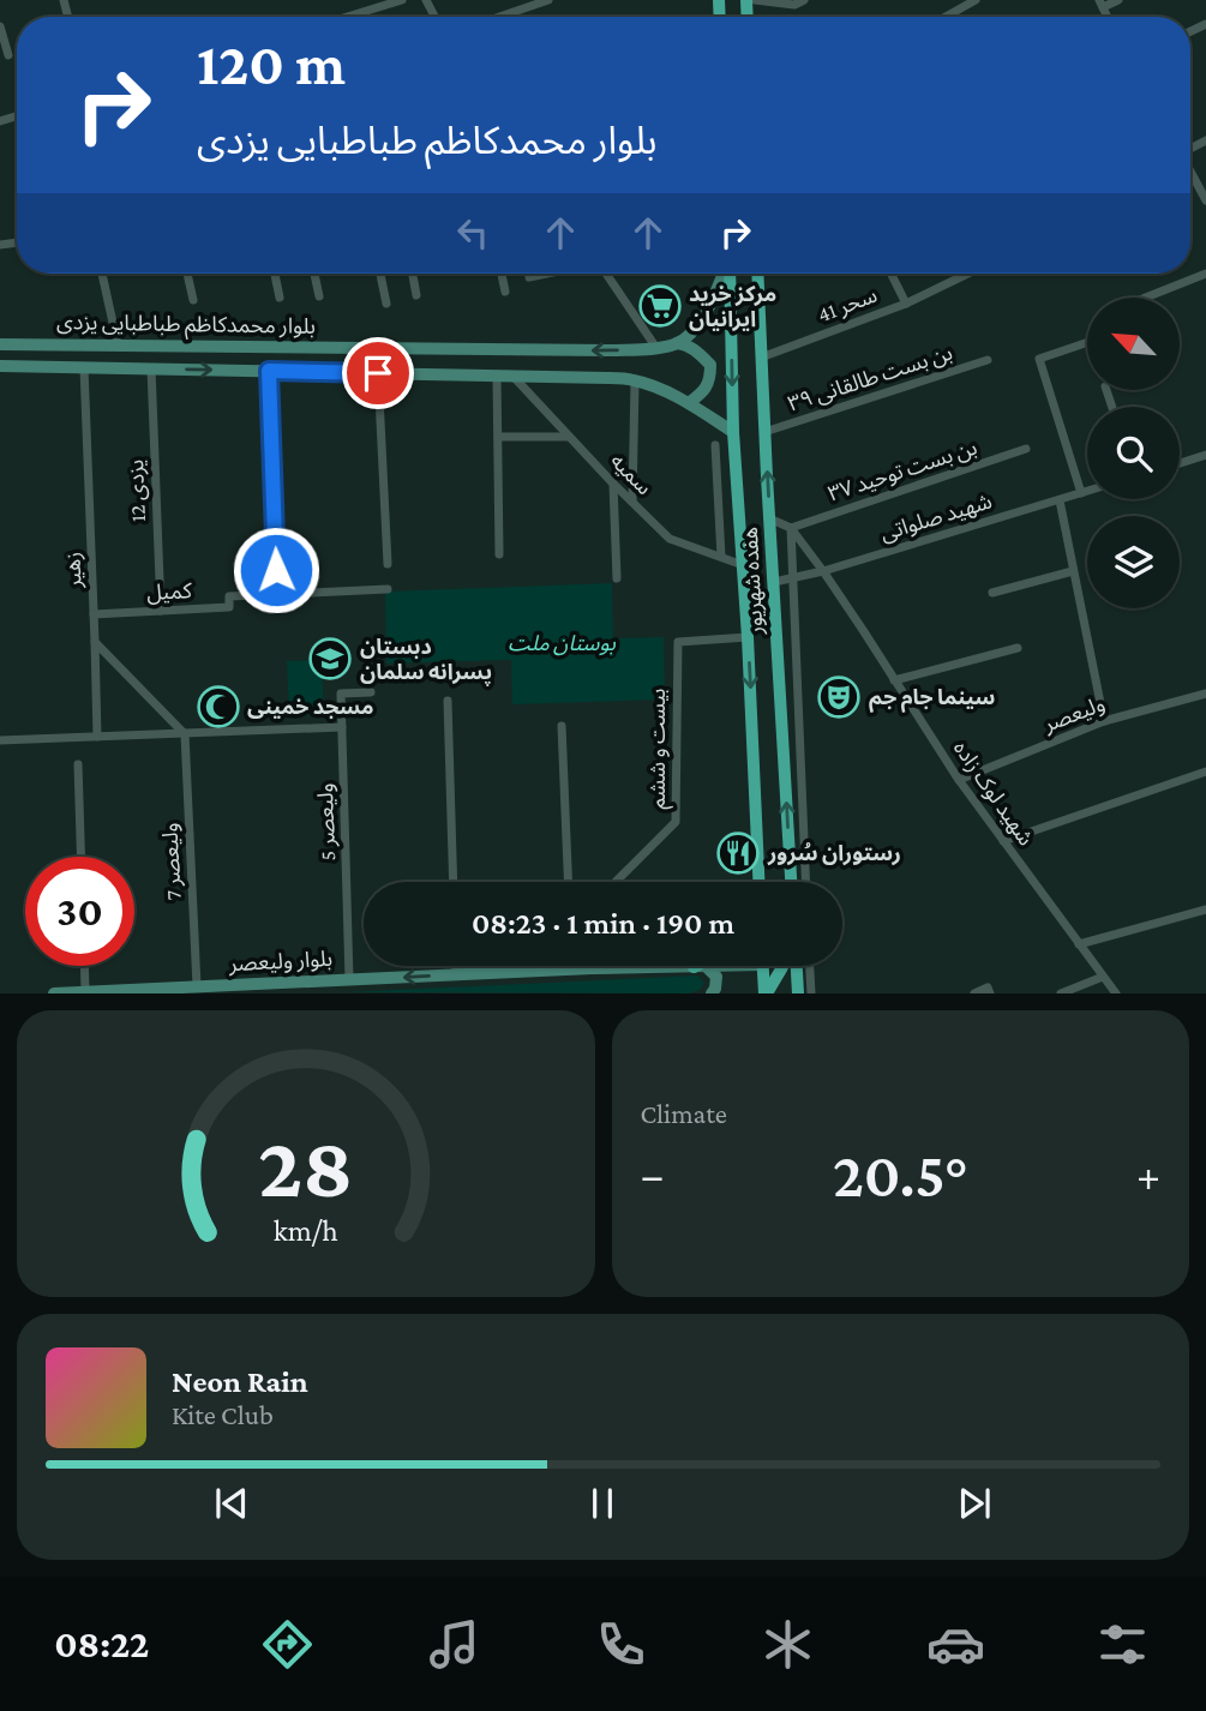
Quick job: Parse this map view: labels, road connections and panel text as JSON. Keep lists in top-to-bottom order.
{
  "streets": {
    "main road": ["بلوار محمدکاظم طباطبایی یزدی", "هفده شهریور", "بلوار ولیعصر"],
    "street": [
      "سحر 41",
      "بن‌ بست طالقانی ۳۹",
      "بن بست توحید ۳۷",
      "سمیه",
      "یزدی 12",
      "شهید صلواتی",
      "زهیر",
      "کمیل",
      "ولیعصر",
      "بیست و ششم",
      "شهید لوک زاده",
      "ولیعصر 5",
      "ولیعصر 7"
    ]
  },
  "crossings": [
    ["سحر 41", "هفده شهریور"],
    ["بن‌ بست طالقانی ۳۹", "هفده شهریور"],
    ["بن بست توحید ۳۷", "شهید لوک زاده"],
    ["سمیه", "هفده شهریور"],
    ["یزدی 12", "کمیل"],
    ["شهید صلواتی", "هفده شهریور"],
    ["شهید صلواتی", "شهید لوک زاده"],
    ["زهیر", "کمیل"],
    ["هفده شهریور", "بیست و ششم"],
    ["ولیعصر", "شهید لوک زاده"],
    ["ولیعصر 5", "بلوار ولیعصر"],
    ["ولیعصر 7", "بلوار ولیعصر"]
  ],
  "parks": ["بوستان ملت"],
  "places": {
    "supermarket": ["مرکز خرید ایرانیان"],
    "school or university": ["دبستان پسرانه سلمان"],
    "theatre": ["سینما جام جم"],
    "mosque": ["مسجد خمینی"],
    "restaurant": ["رستوران سُرور"]
  },
  "north": "top left",
  "page": {
    "turn": ["120 m", "بلوار محمدکاظم طباطبایی یزدی"],
    "limit": "30",
    "trip": "08:23 · 1 min · 190 m",
    "tile": "Climate",
    "heat": ["−", "20.5°", "+"],
    "song": ["Neon Rain", "Kite Club"],
    "tabs": "08:22",
    "gauge": ["28", "km/h"]
  }
}
